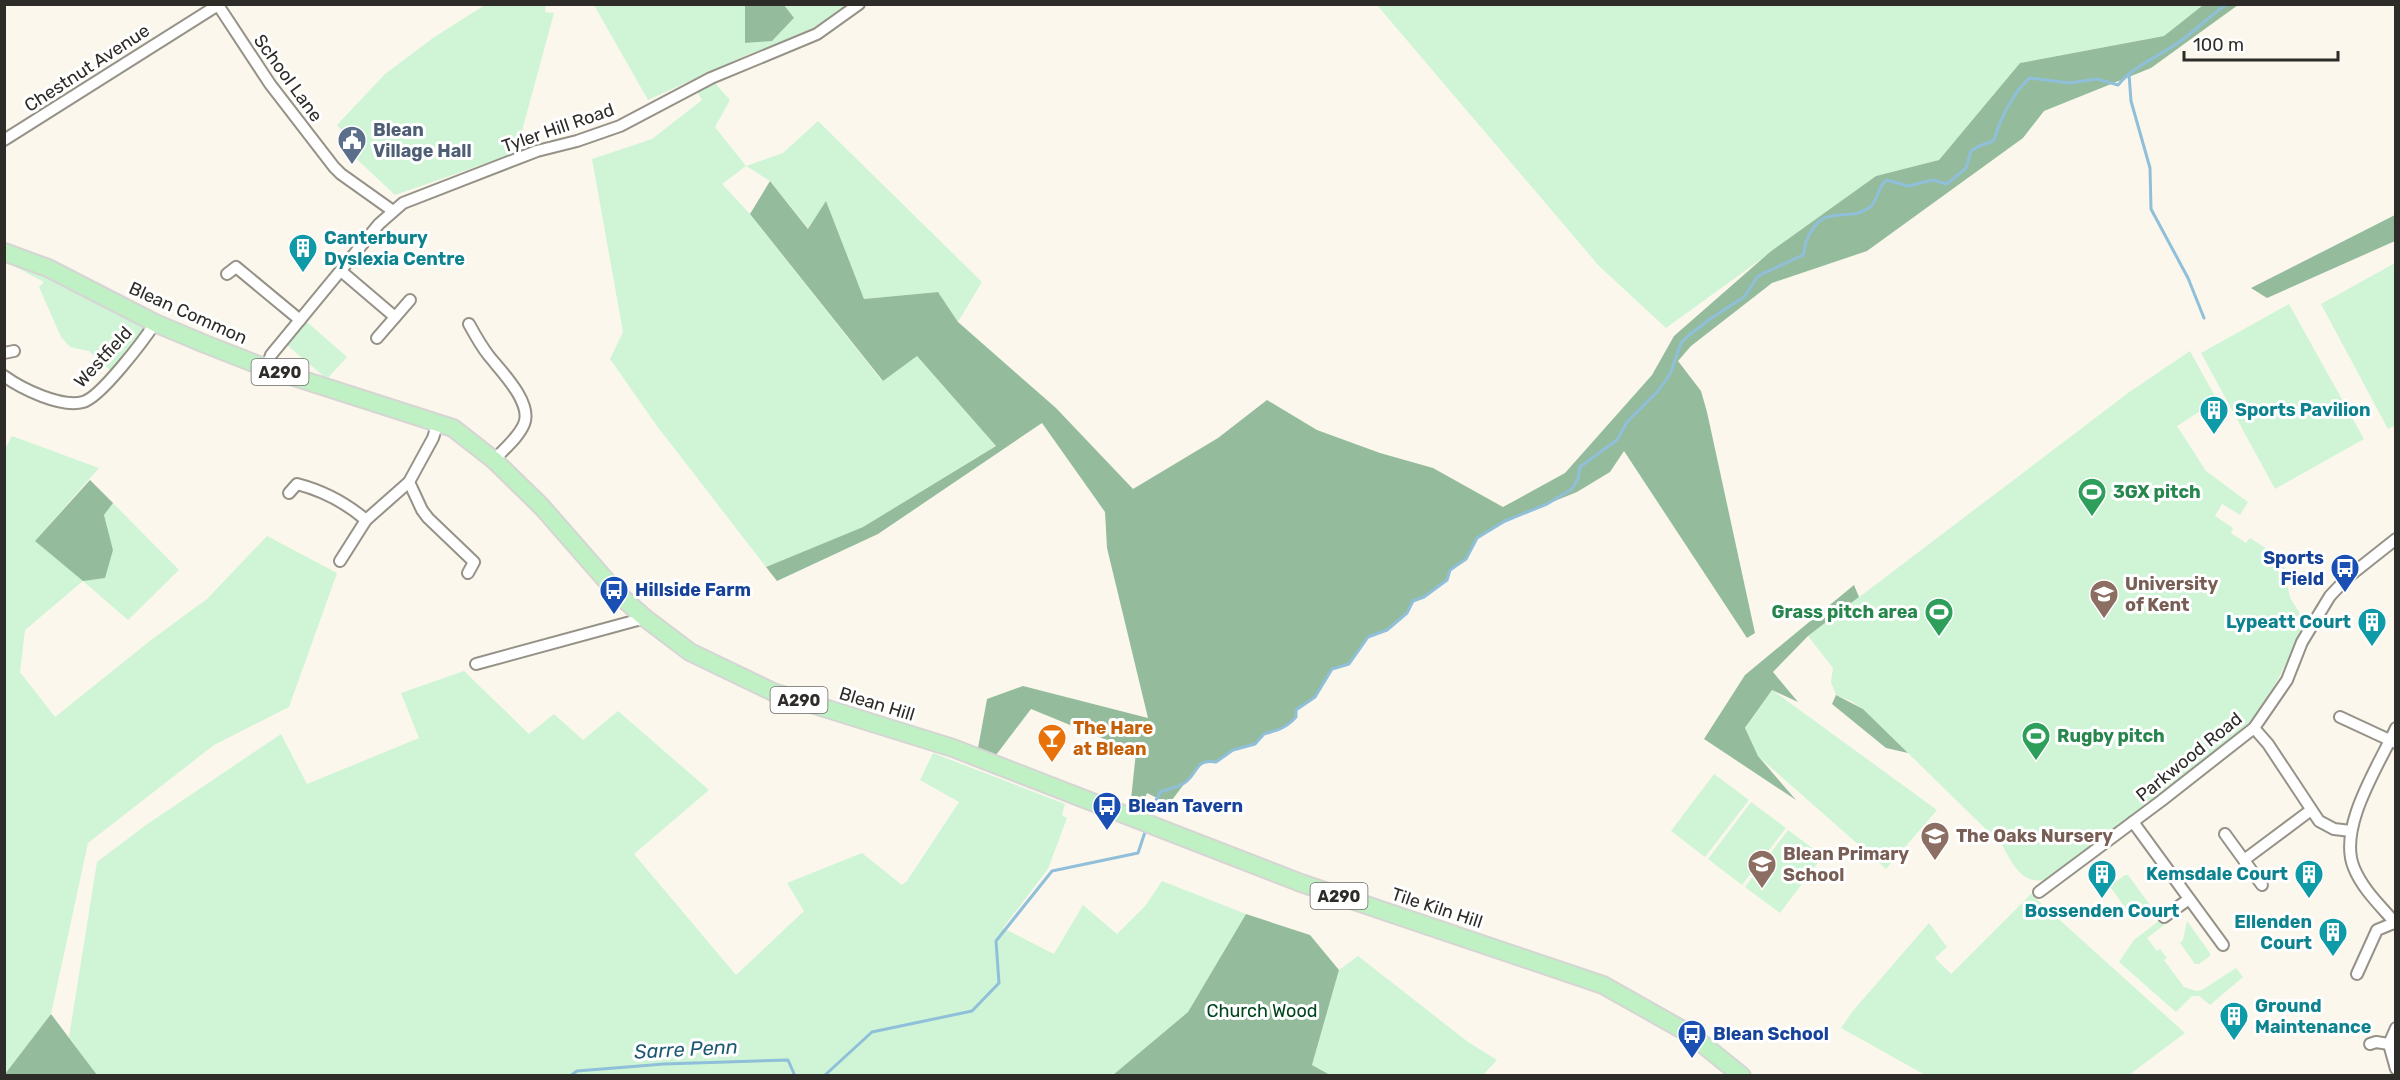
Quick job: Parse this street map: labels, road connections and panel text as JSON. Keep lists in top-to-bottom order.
{
  "streets": {
    "main road": [
      "Blean Common",
      "A290",
      "Blean Hill",
      "Tile Kiln Hill"
    ],
    "street": [
      "Chestnut Avenue",
      "School Lane",
      "Tyler Hill Road",
      "Westfield",
      "Parkwood Road"
    ]
  },
  "crossings": [
    ["Chestnut Avenue", "School Lane"],
    ["School Lane", "Tyler Hill Road"],
    ["Tyler Hill Road", "Blean Common"],
    ["Blean Common", "Westfield"],
    ["Blean Common", "Blean Hill"],
    ["Blean Hill", "Tile Kiln Hill"]
  ],
  "water": ["Sarre Penn"],
  "parks": ["Church Wood"],
  "places": {
    "public building": ["Blean Village Hall"],
    "building": [
      "Canterbury Dyslexia Centre",
      "Sports Pavilion",
      "Lypeatt Court",
      "Bossenden Court",
      "Kemsdale Court",
      "Ellenden Court",
      "Ground Maintenance"
    ],
    "sports": ["3GX pitch", "Grass pitch area", "Rugby pitch"],
    "bus stop": [
      "Sports Field",
      "Hillside Farm",
      "Blean Tavern",
      "Blean School"
    ],
    "school or university": ["University of Kent", "The Oaks Nursery", "Blean Primary School"],
    "bar": ["The Hare at Blean"]
  },
  "scale_bar": "100 m"
}
